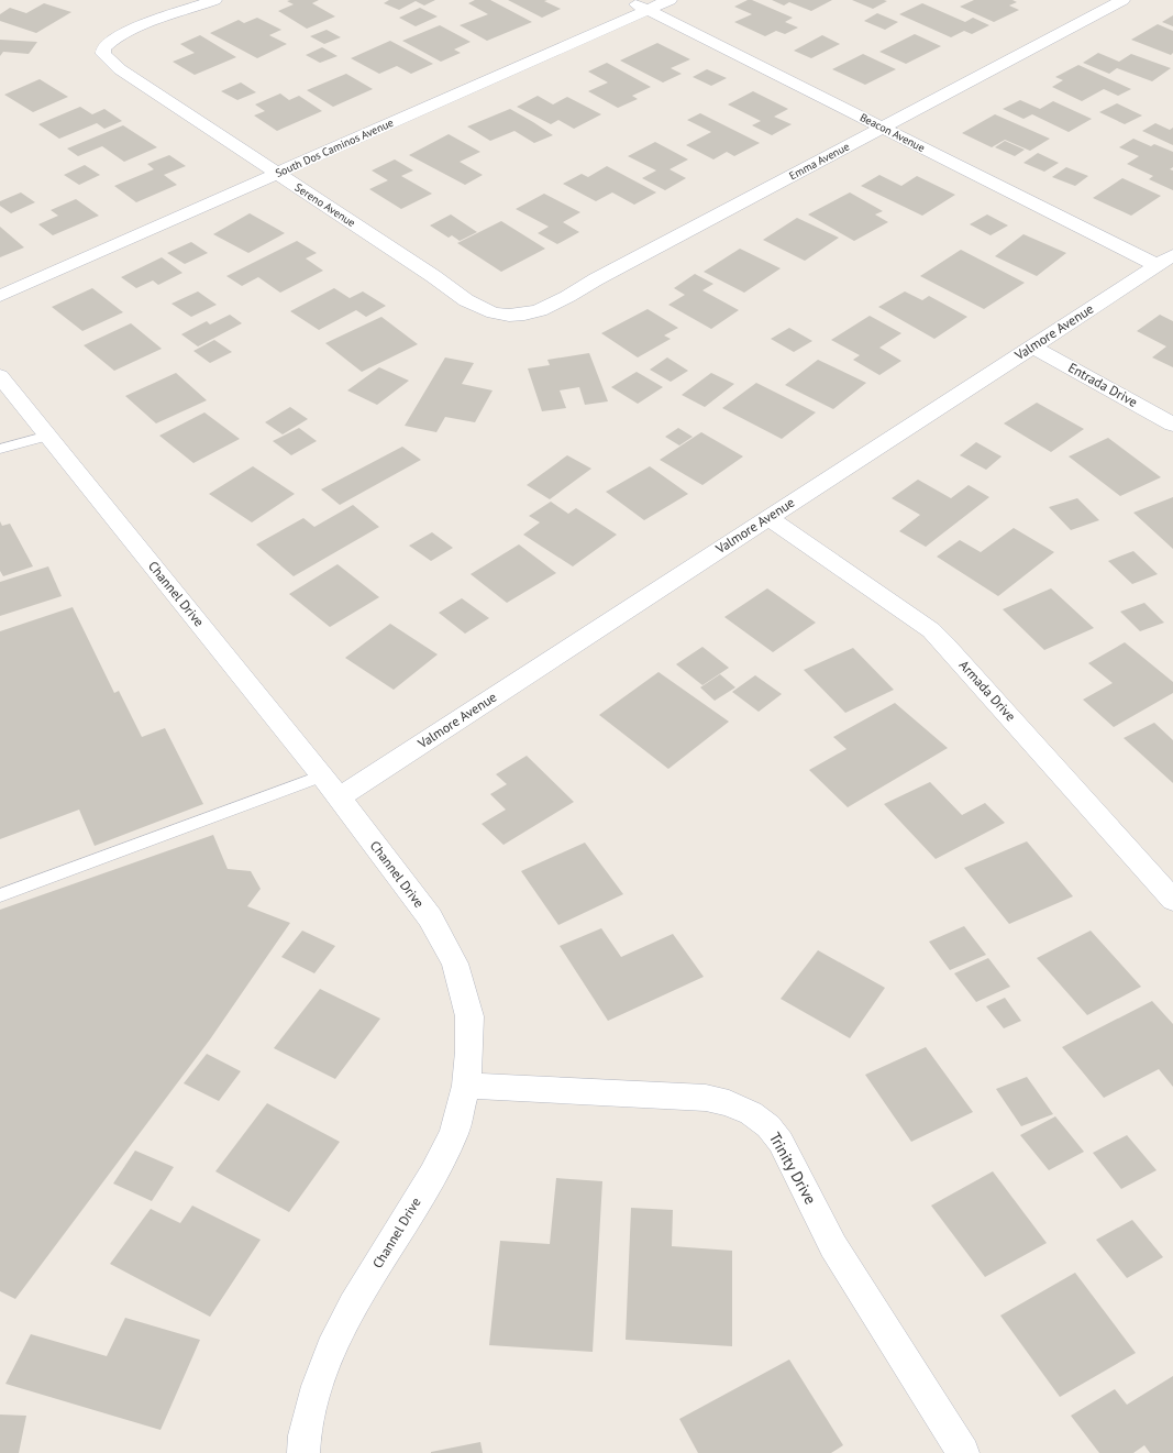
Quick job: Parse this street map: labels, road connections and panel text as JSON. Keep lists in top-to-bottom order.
{
  "streets": {
    "street": [
      "Beacon Avenue",
      "South Dos Caminos Avenue",
      "Emma Avenue",
      "Sereno Avenue",
      "Valmore Avenue",
      "Entrada Drive",
      "Channel Drive",
      "Armada Drive",
      "Trinity Drive"
    ]
  },
  "crossings": [
    ["Beacon Avenue", "South Dos Caminos Avenue"],
    ["Beacon Avenue", "Emma Avenue"],
    ["Beacon Avenue", "Valmore Avenue"],
    ["South Dos Caminos Avenue", "Sereno Avenue"],
    ["Emma Avenue", "Sereno Avenue"],
    ["Valmore Avenue", "Entrada Drive"],
    ["Valmore Avenue", "Channel Drive"],
    ["Valmore Avenue", "Armada Drive"],
    ["Channel Drive", "Trinity Drive"]
  ]
}
